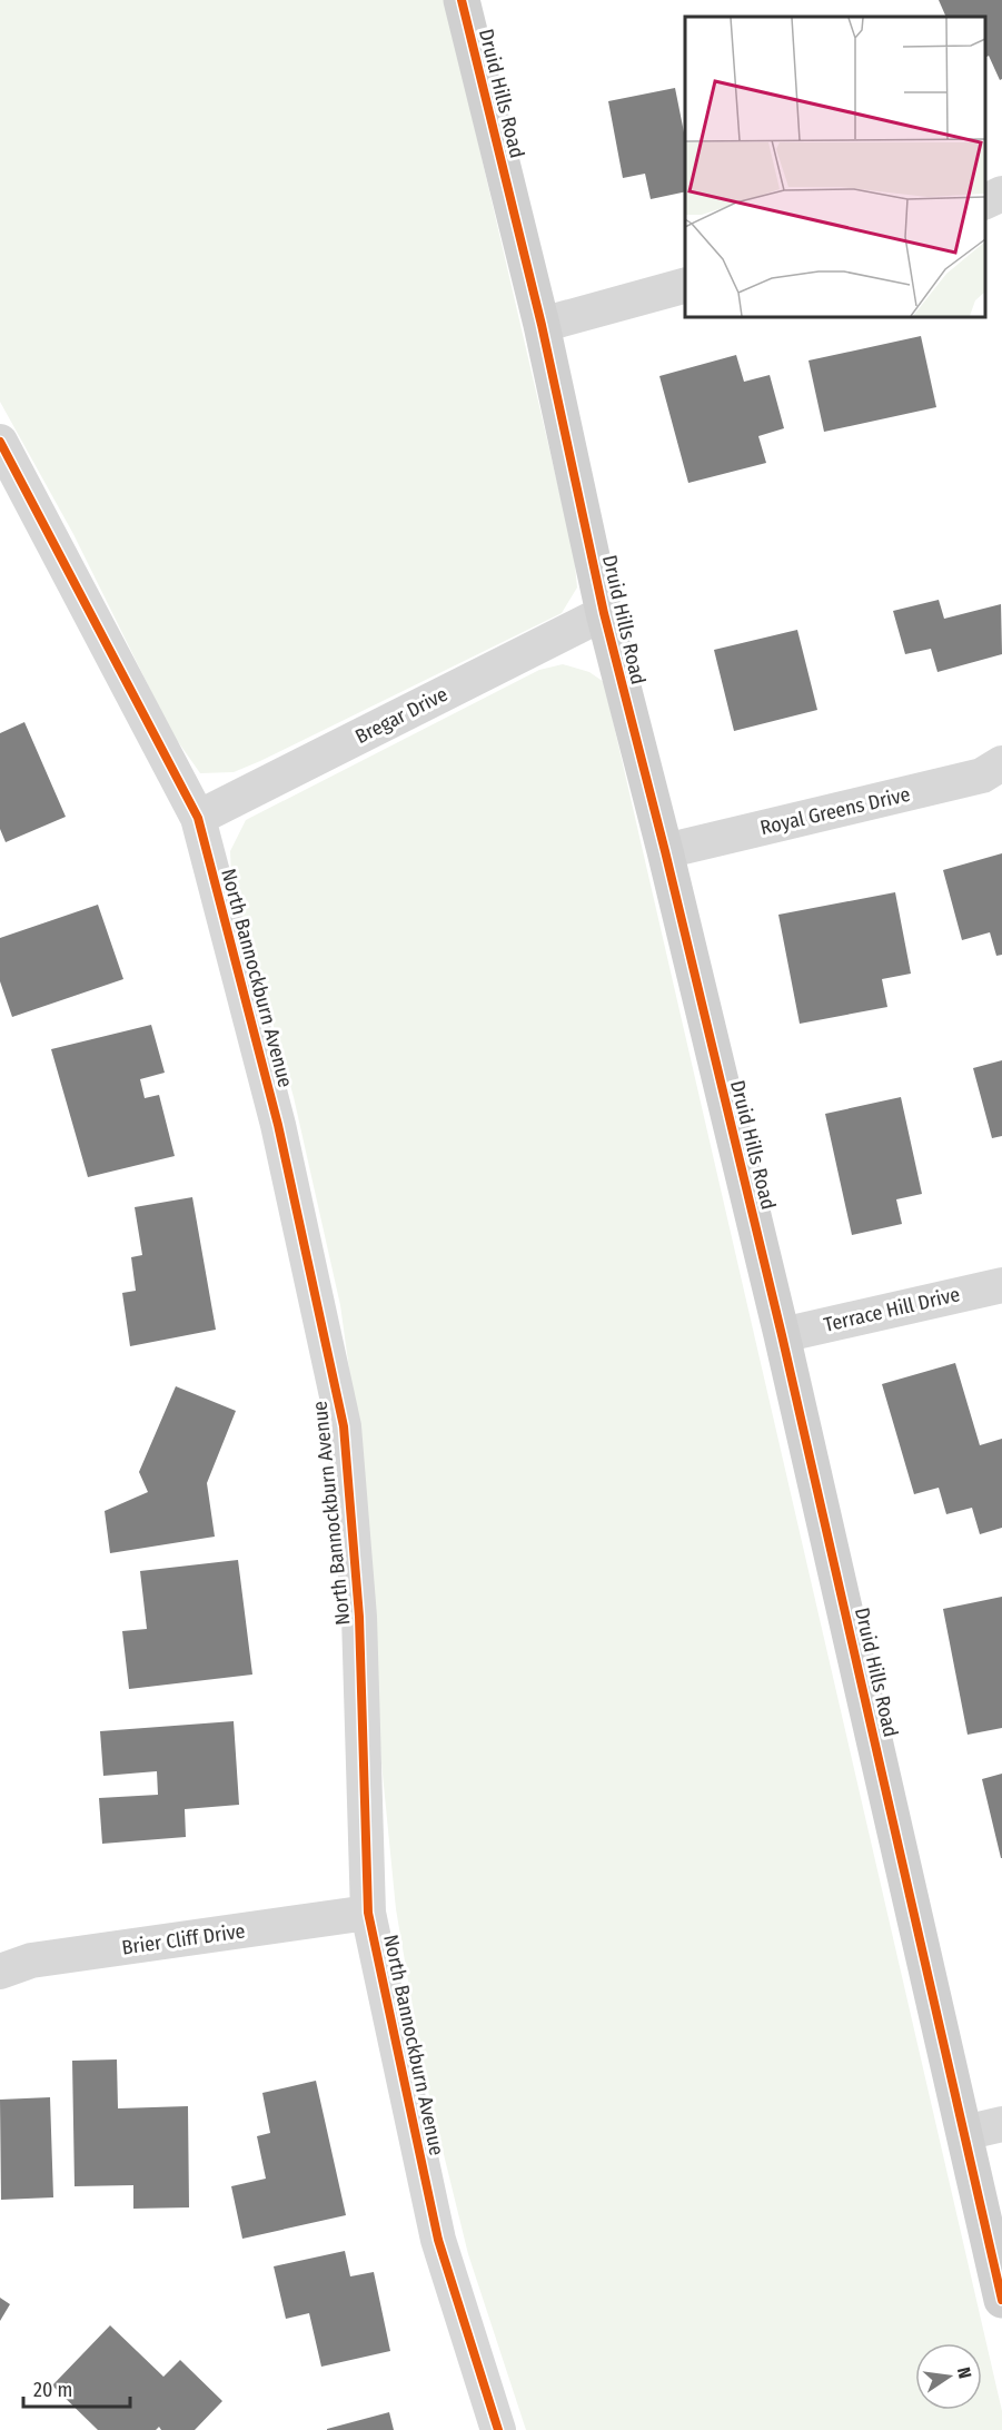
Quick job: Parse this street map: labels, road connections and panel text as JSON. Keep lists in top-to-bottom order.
{
  "streets": {
    "street": [
      "Druid Hills Road",
      "Bregar Drive",
      "Royal Greens Drive",
      "North Bannockburn Avenue",
      "Terrace Hill Drive",
      "Brier Cliff Drive"
    ]
  },
  "crossings": [
    ["Druid Hills Road", "Bregar Drive"],
    ["Druid Hills Road", "Royal Greens Drive"],
    ["Druid Hills Road", "Terrace Hill Drive"],
    ["Bregar Drive", "North Bannockburn Avenue"],
    ["North Bannockburn Avenue", "Brier Cliff Drive"]
  ],
  "scale_bar": "20 m",
  "north": "right"
}
